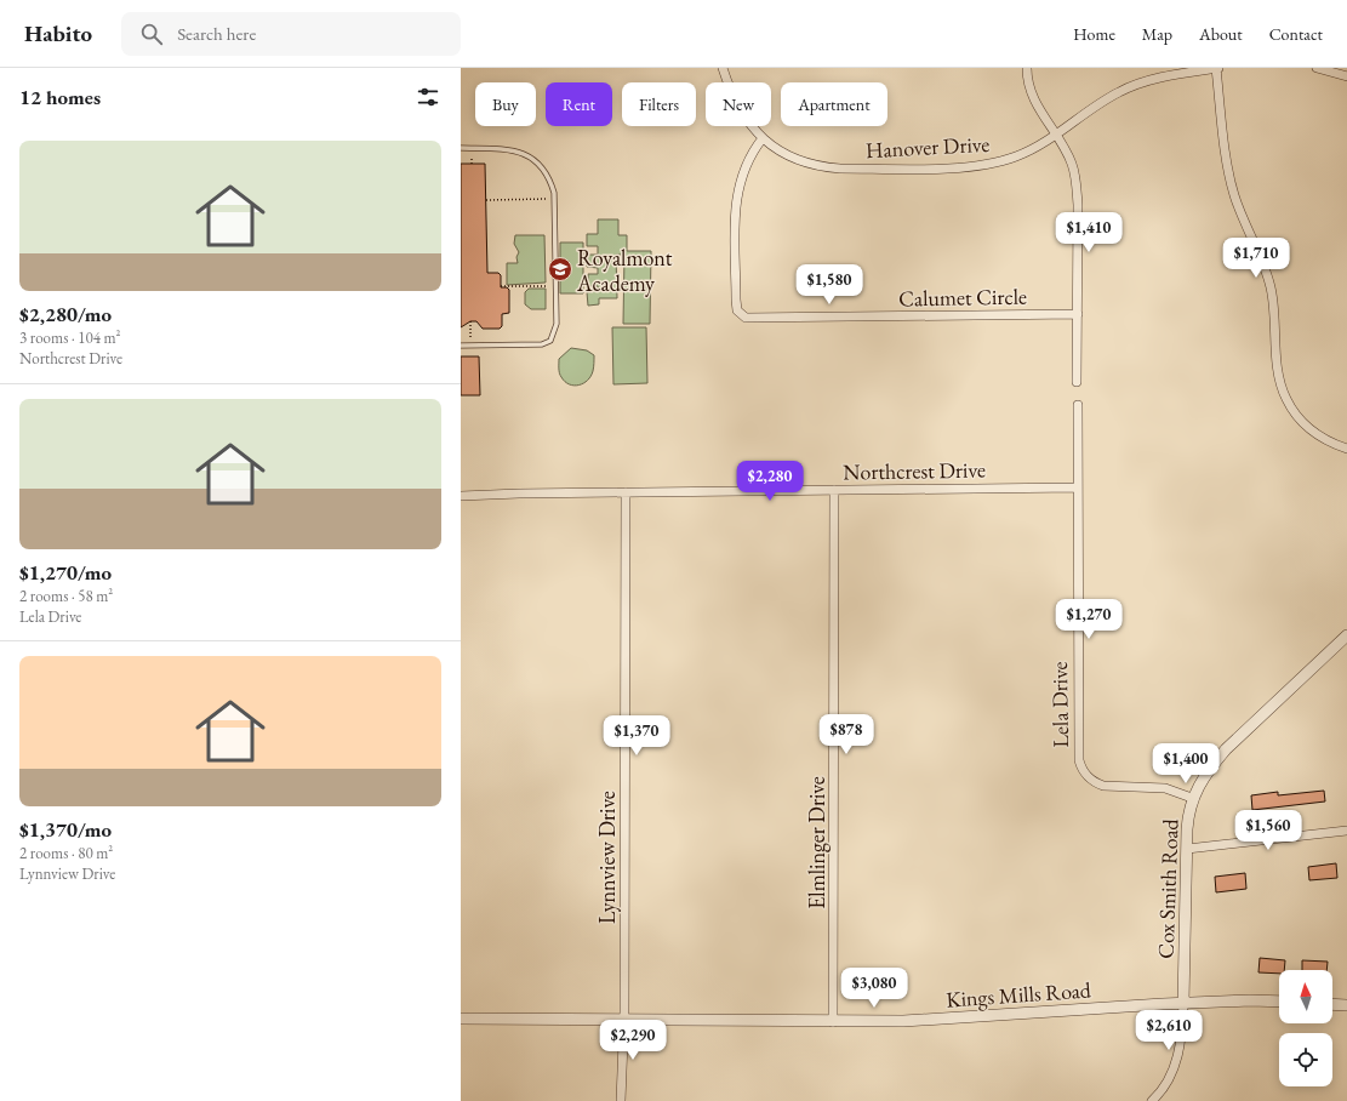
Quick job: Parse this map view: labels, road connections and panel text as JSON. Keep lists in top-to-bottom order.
{
  "streets": {
    "street": [
      "Hanover Drive",
      "Calumet Circle",
      "Northcrest Drive",
      "Lela Drive",
      "Elmlinger Drive",
      "Lynnview Drive",
      "Cox Smith Road",
      "Kings Mills Road"
    ]
  },
  "crossings": [
    ["Hanover Drive", "Calumet Circle"],
    ["Northcrest Drive", "Lela Drive"],
    ["Northcrest Drive", "Elmlinger Drive"],
    ["Northcrest Drive", "Lynnview Drive"],
    ["Lela Drive", "Cox Smith Road"],
    ["Elmlinger Drive", "Kings Mills Road"],
    ["Lynnview Drive", "Kings Mills Road"],
    ["Cox Smith Road", "Kings Mills Road"]
  ],
  "places": {
    "school or university": ["Royalmont Academy"]
  },
  "north": "top",
  "page": {
    "header": "Habito",
    "search": "Search here",
    "nav": [
      "Home",
      "Map",
      "About",
      "Contact"
    ],
    "heading": "12 homes",
    "chip": [
      "Buy",
      "Rent",
      "Filters",
      "New",
      "Apartment"
    ],
    "list": [
      {
        "name": "$2,280/mo",
        "note": "3 rooms · 104 m² · Northcrest Drive"
      },
      {
        "name": "$1,270/mo",
        "note": "2 rooms · 58 m² · Lela Drive"
      },
      {
        "name": "$1,370/mo",
        "note": "2 rooms · 80 m² · Lynnview Drive"
      }
    ],
    "price": [
      "$1,410",
      "$1,710",
      "$1,580",
      "$2,280",
      "$1,270",
      "$878",
      "$1,370",
      "$1,400",
      "$1,560",
      "$3,080",
      "$2,610",
      "$2,290"
    ]
  }
}
